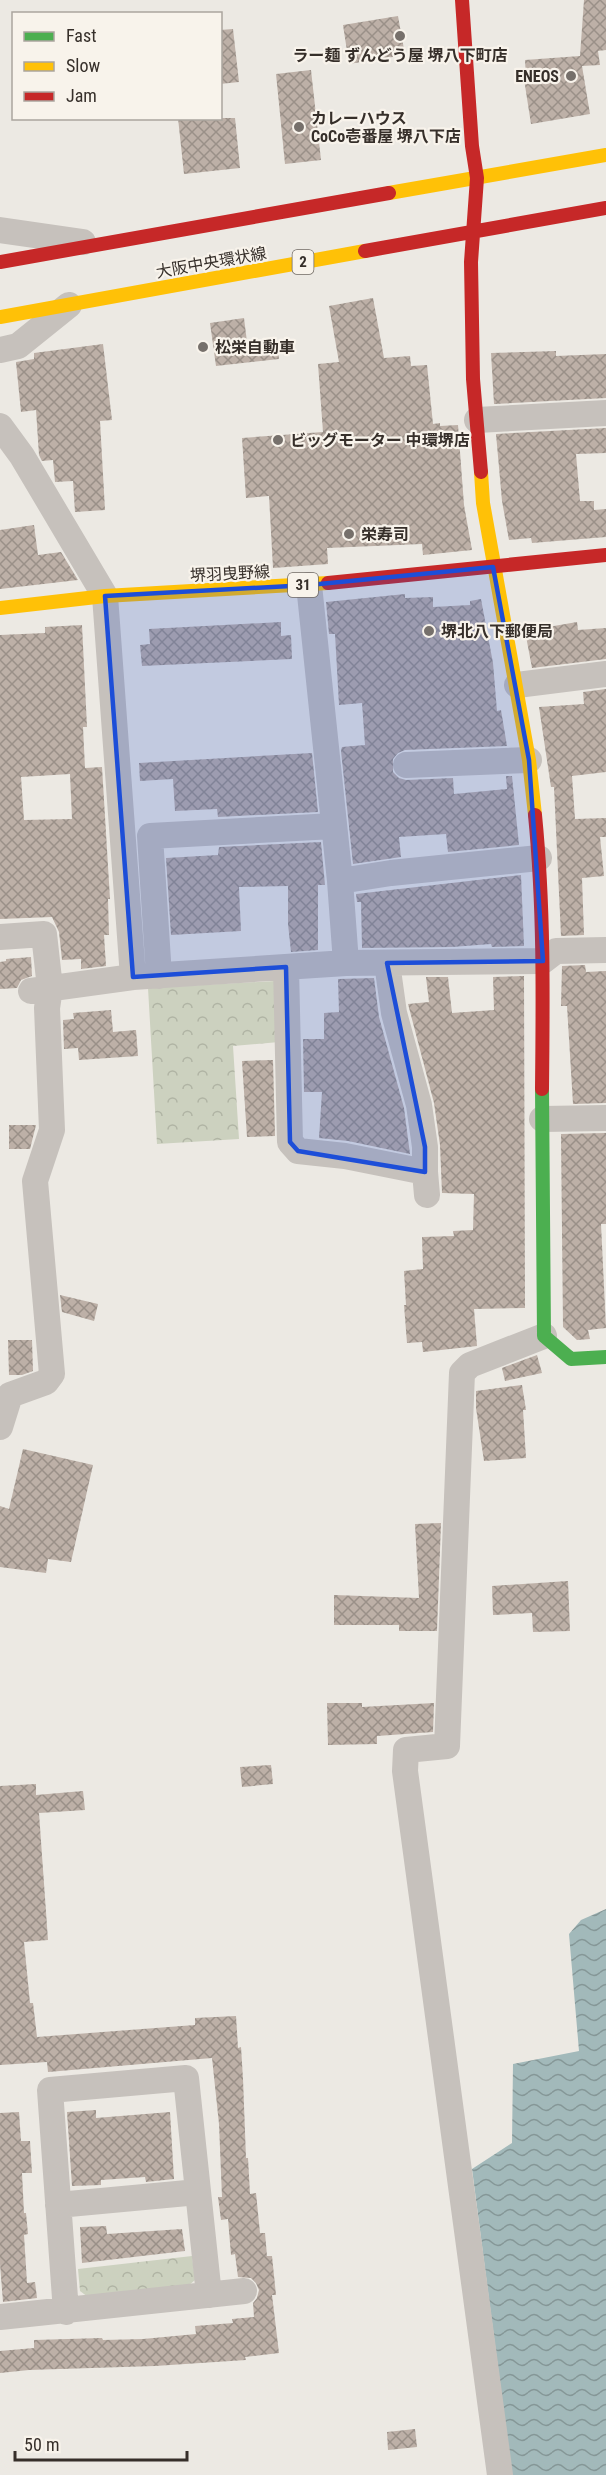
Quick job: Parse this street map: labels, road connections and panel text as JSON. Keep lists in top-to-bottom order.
{
  "streets": {
    "main road": [
      "大阪中央環状線",
      "2",
      "堺羽曳野線",
      "31"
    ]
  },
  "places": [
    "ラー麺 ずんどう屋 堺八下町店",
    "ENEOS",
    "カレーハウス CoCo壱番屋 堺八下店",
    "松栄自動車",
    "ビッグモーター 中環堺店",
    "栄寿司",
    "堺北八下郵便局"
  ],
  "legend": ["Fast", "Slow", "Jam"],
  "scale_bar": "50 m"
}
